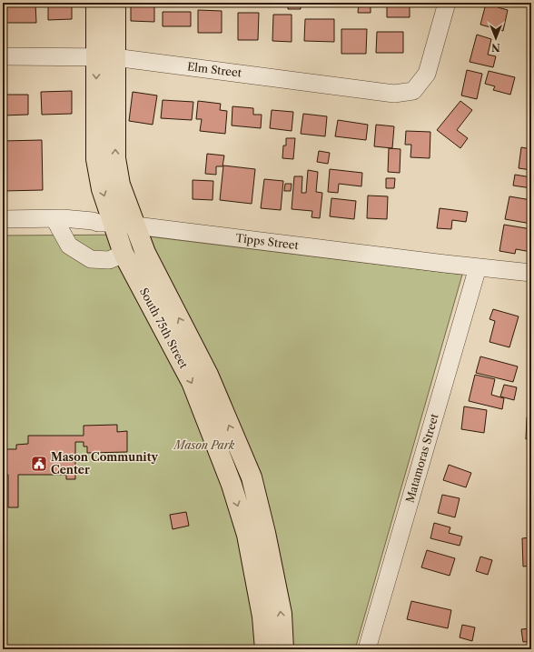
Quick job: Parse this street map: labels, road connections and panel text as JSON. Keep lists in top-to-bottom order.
{
  "streets": {
    "main road": ["South 75th Street"],
    "street": ["Elm Street", "Tipps Street", "Matamoras Street"]
  },
  "crossings": [
    ["Elm Street", "South 75th Street"],
    ["Tipps Street", "South 75th Street"],
    ["Tipps Street", "Matamoras Street"]
  ],
  "parks": ["Mason Park"],
  "places": {
    "public building": ["Mason Community Center"]
  },
  "north": "bottom"
}
